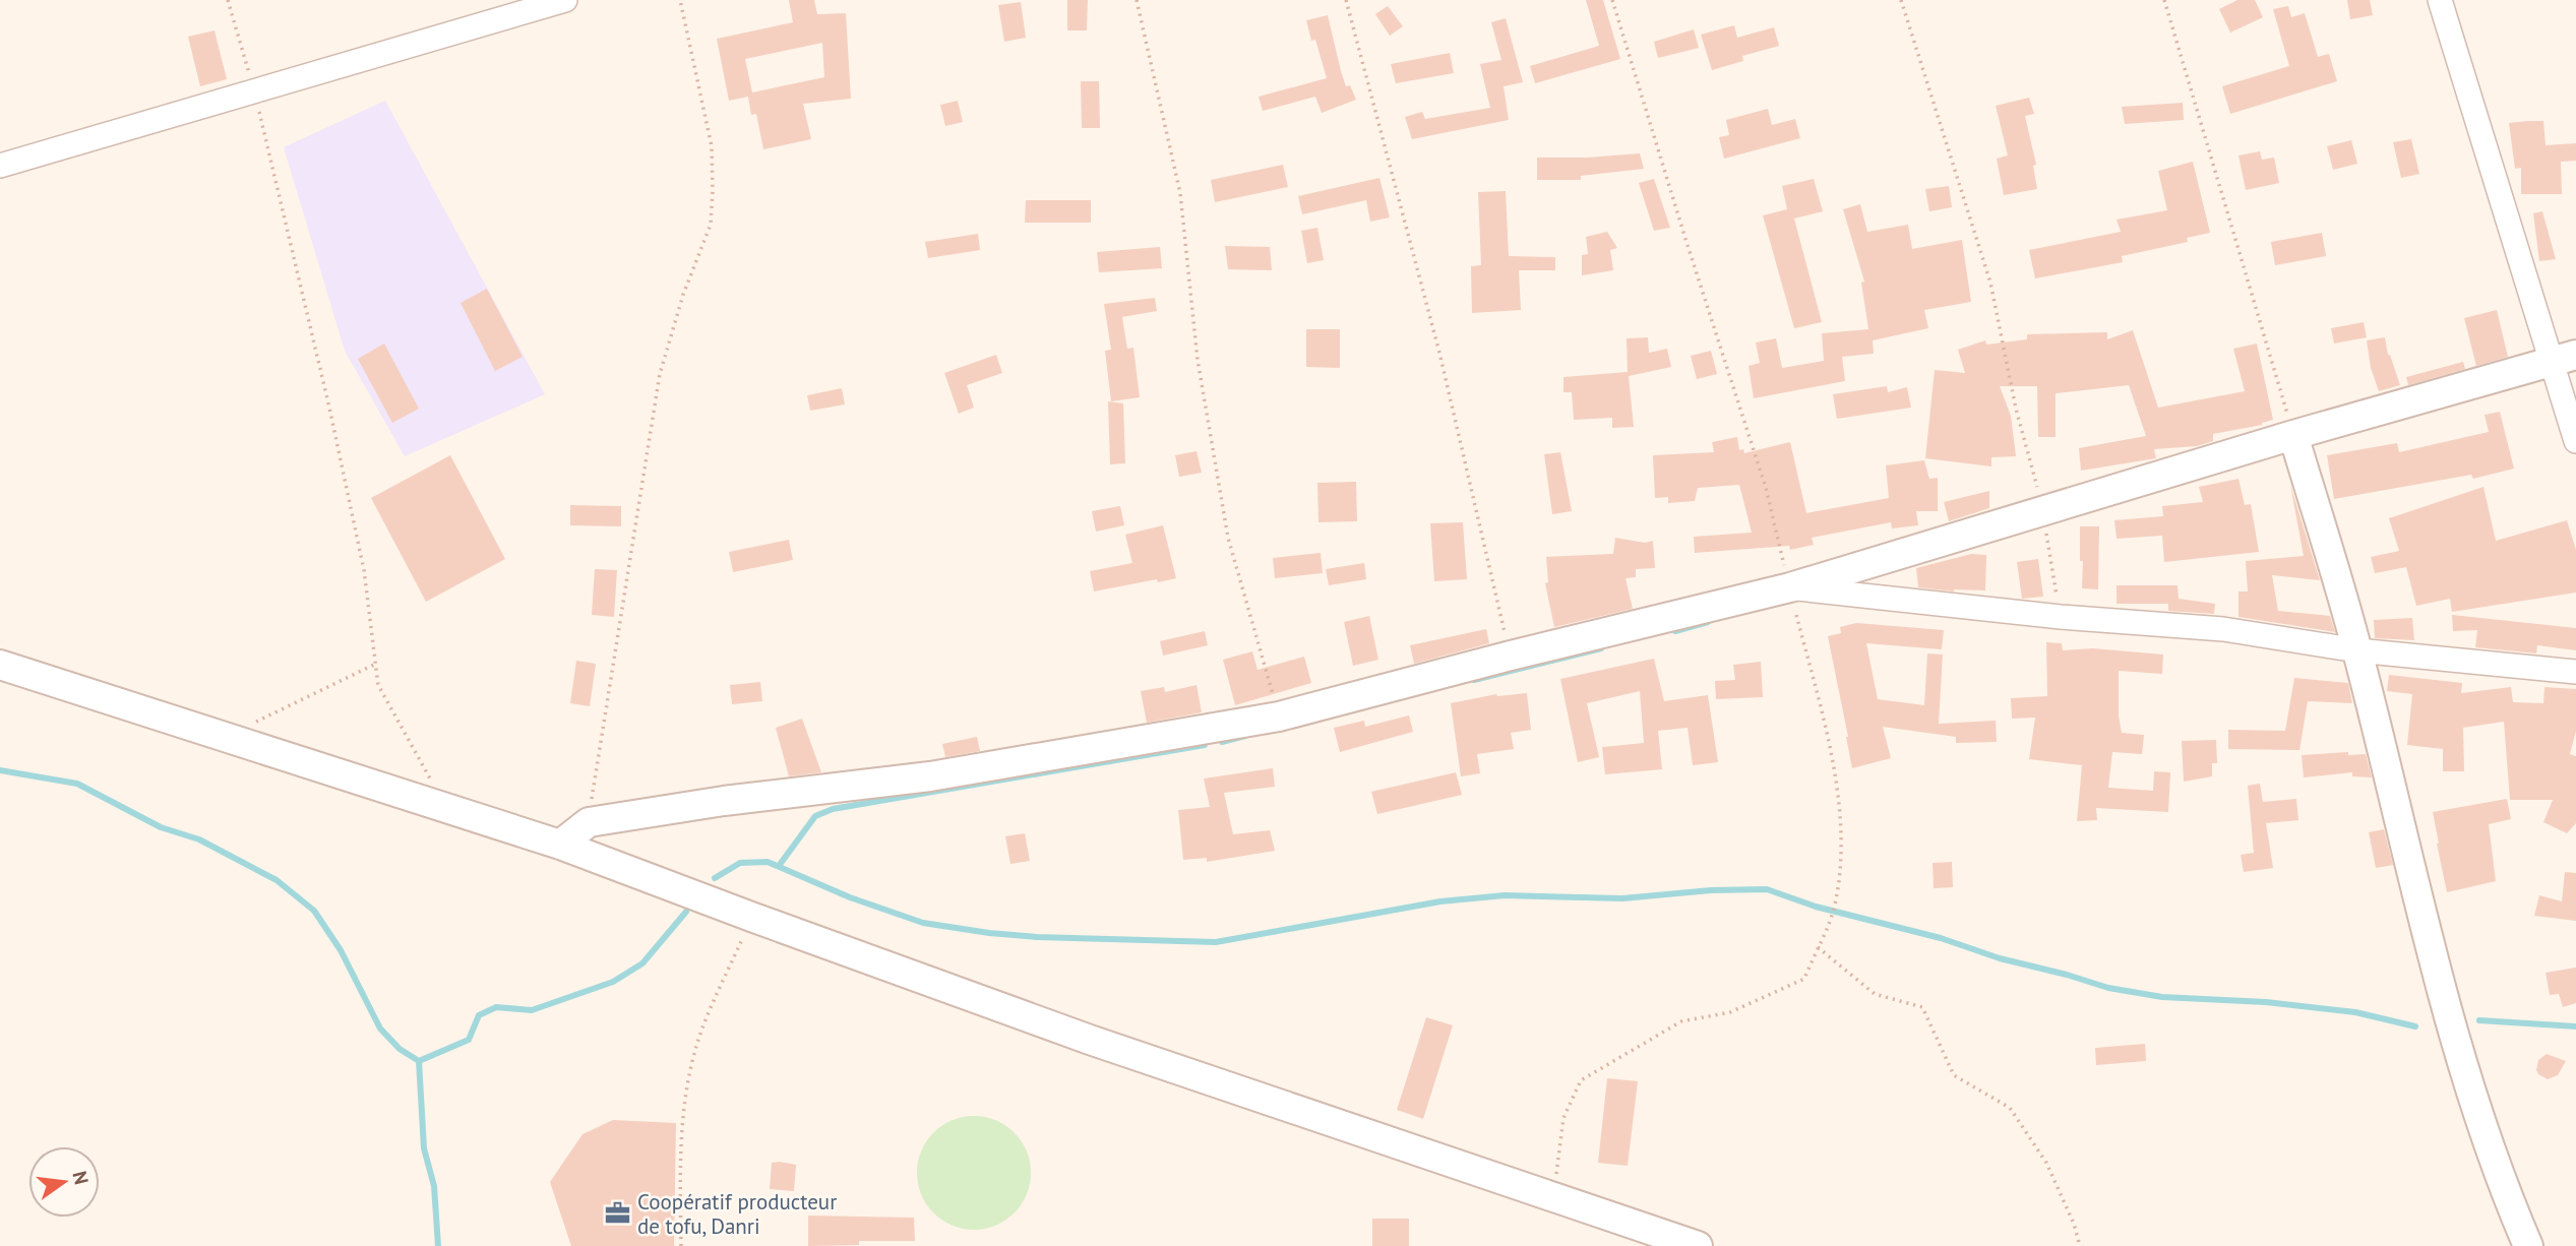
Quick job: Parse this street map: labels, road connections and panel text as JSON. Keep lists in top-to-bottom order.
{
  "places": {
    "office": ["Coopératif producteur de tofu, Danri"]
  },
  "north": "right"
}
